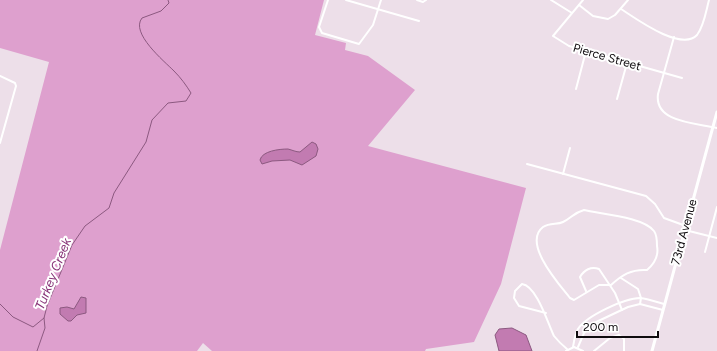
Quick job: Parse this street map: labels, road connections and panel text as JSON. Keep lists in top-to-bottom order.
{
  "streets": {
    "street": ["Pierce Street", "73rd Avenue"]
  },
  "water": ["Turkey Creek"],
  "scale_bar": "200 m"
}
